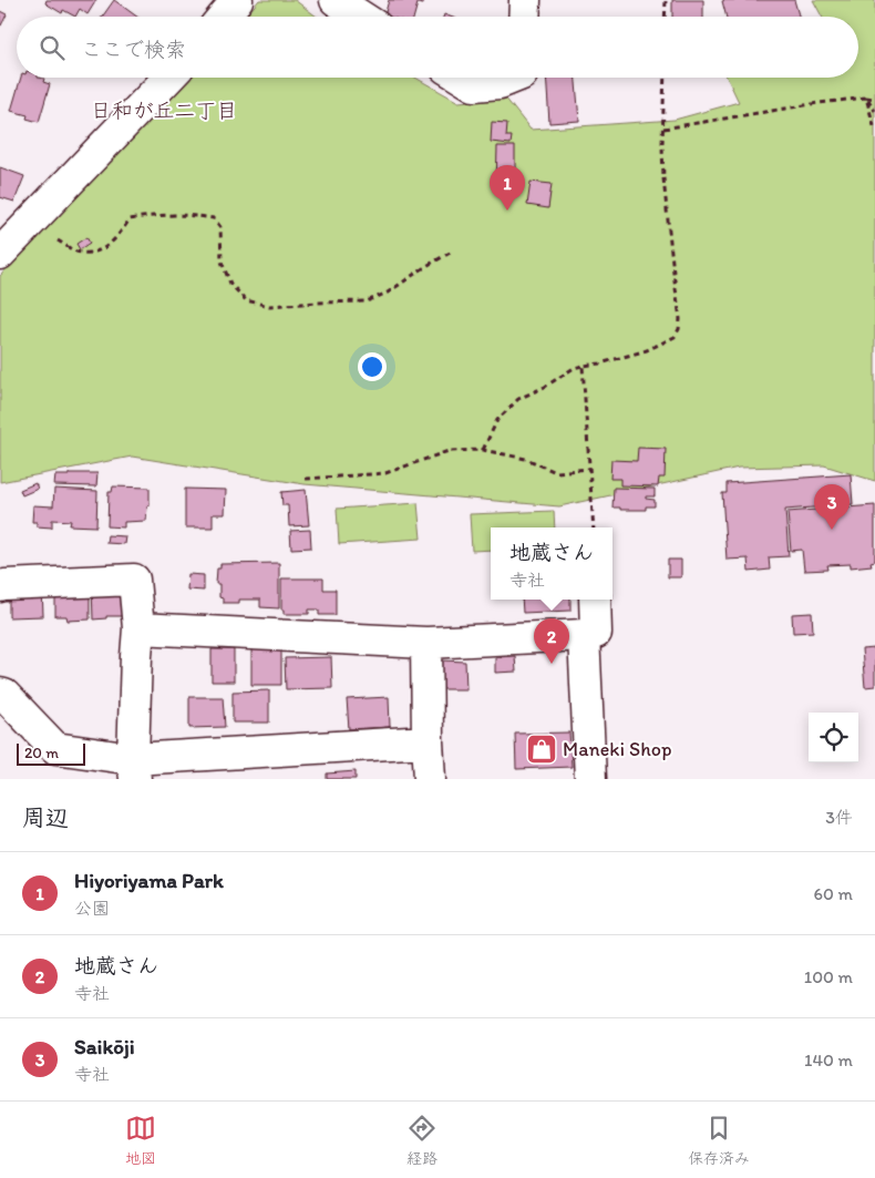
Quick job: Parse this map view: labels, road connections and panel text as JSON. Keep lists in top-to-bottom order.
{
  "districts": ["日和が丘二丁目"],
  "places": {
    "shop": ["Maneki Shop"]
  },
  "scale_bar": "20 m",
  "page": {
    "search": "ここで検索",
    "pins": ["1", "3", "2"],
    "popup": ["地蔵さん", "寺社"],
    "scale": "20 m",
    "heading": ["周辺", "3件"],
    "list": [
      {
        "mark": "1",
        "name": "Hiyoriyama Park",
        "note": "公園",
        "value": "60 m"
      },
      {
        "mark": "2",
        "name": "地蔵さん",
        "note": "寺社",
        "value": "100 m"
      },
      {
        "mark": "3",
        "name": "Saikōji",
        "note": "寺社",
        "value": "140 m"
      }
    ],
    "nav": ["地図", "経路", "保存済み"]
  }
}
